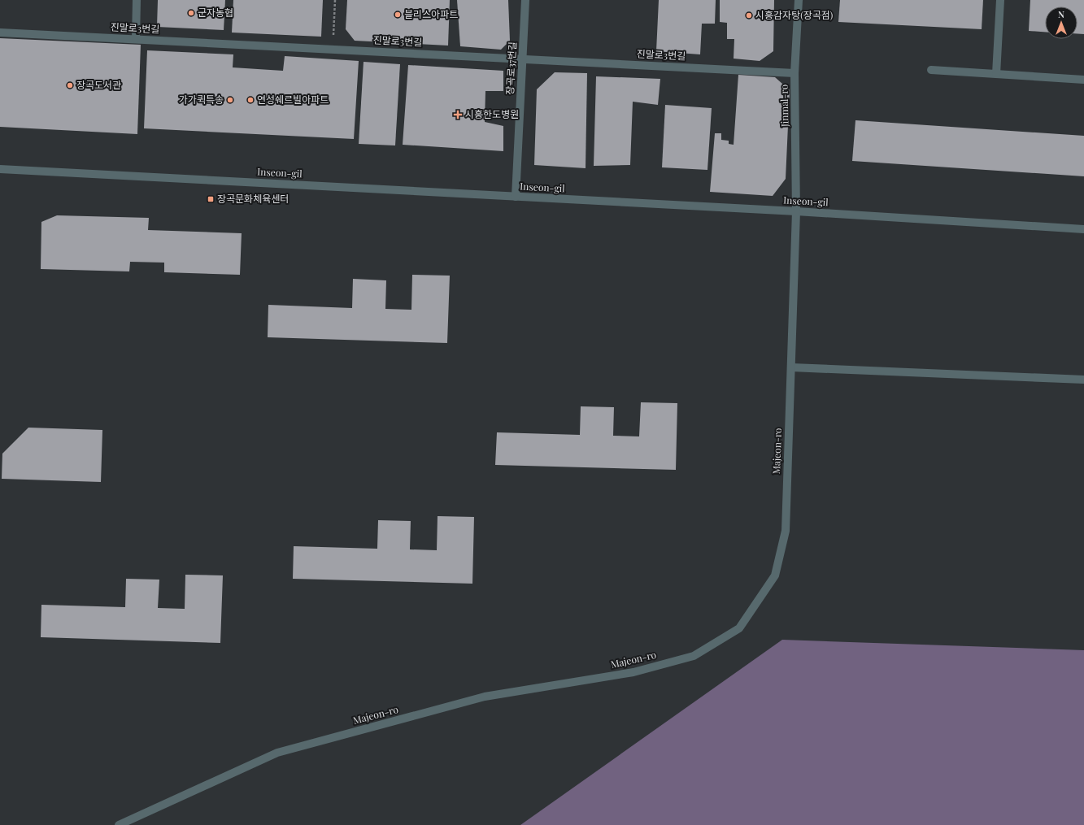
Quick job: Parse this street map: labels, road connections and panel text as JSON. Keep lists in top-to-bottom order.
{
  "streets": {
    "street": [
      "진말로3번길",
      "장곡로37번길",
      "Jinmal-ro",
      "Inseon-gil",
      "Majeon-ro"
    ]
  },
  "crossings": [
    ["진말로3번길", "장곡로37번길"],
    ["진말로3번길", "Jinmal-ro"],
    ["장곡로37번길", "Inseon-gil"],
    ["Jinmal-ro", "Inseon-gil"],
    ["Jinmal-ro", "Majeon-ro"],
    ["Inseon-gil", "Majeon-ro"]
  ],
  "places": {
    "other": [
      "군자농협",
      "블리스아파트",
      "시흥감자탕(장곡점)",
      "장곡도서관",
      "가가퀵특송",
      "연성쉐르빌아파트"
    ],
    "health": ["시흥한도병원"],
    "transit": ["장곡문화체육센터"]
  },
  "north": "top"
}
